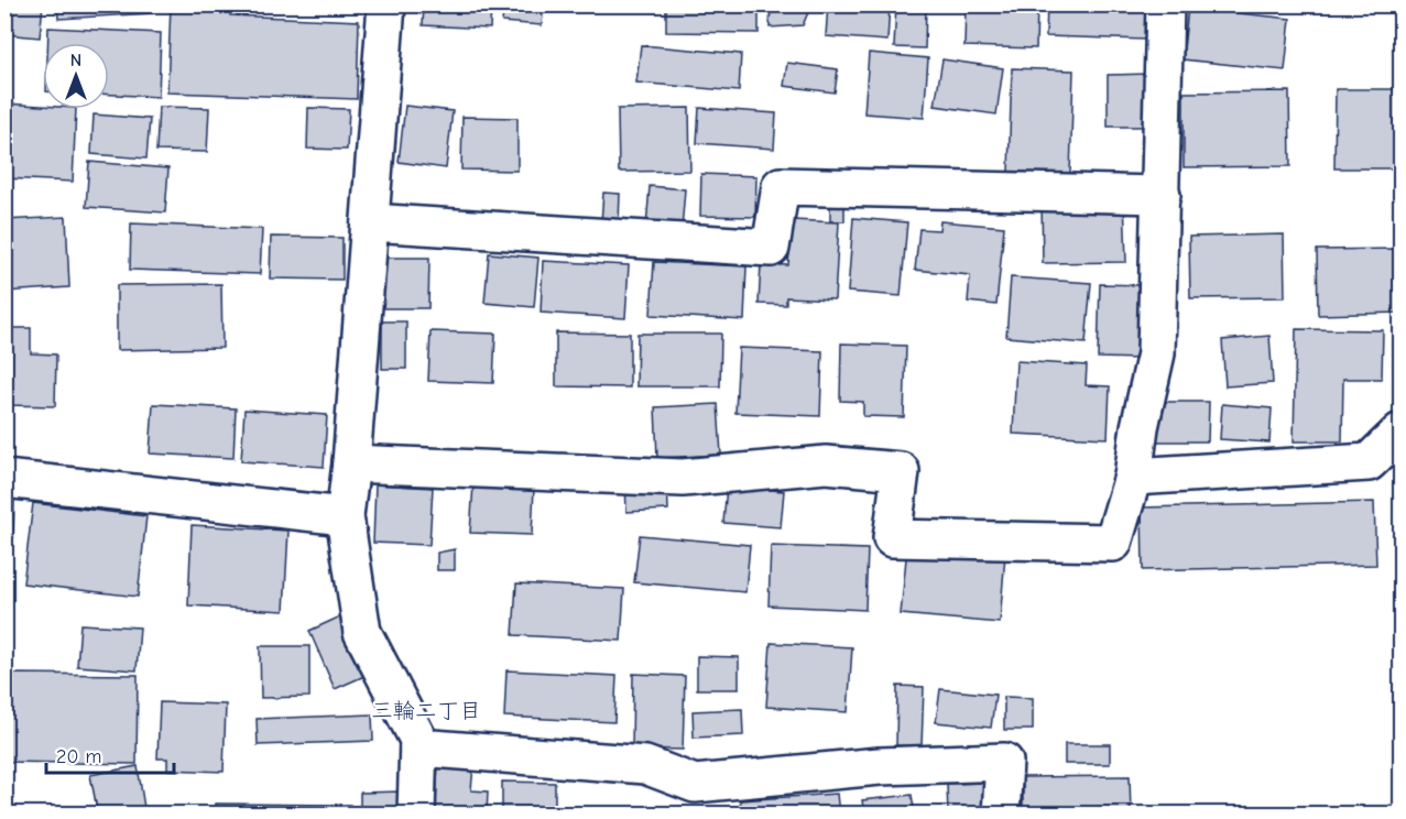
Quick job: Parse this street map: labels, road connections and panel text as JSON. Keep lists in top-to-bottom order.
{
  "districts": ["三輪二丁目"],
  "scale_bar": "20 m",
  "north": "top"
}
